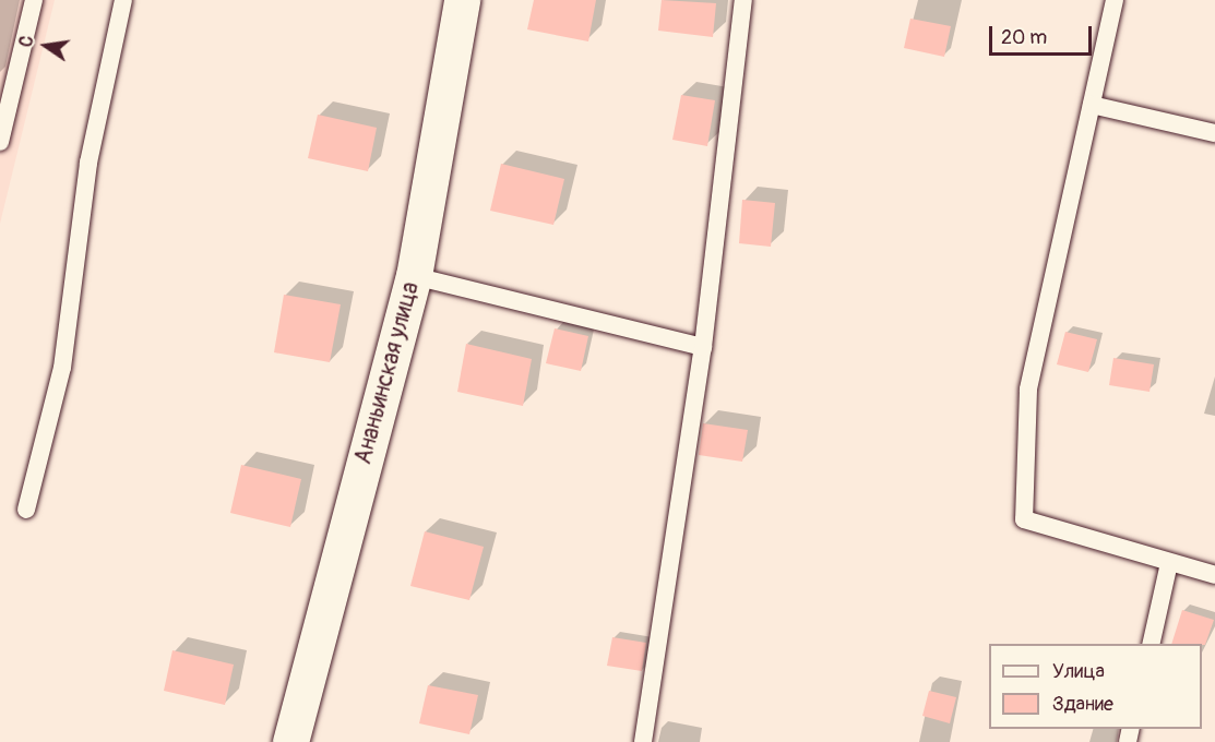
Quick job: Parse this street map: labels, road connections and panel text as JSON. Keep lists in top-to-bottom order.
{
  "streets": {
    "street": ["Ананьинская улица"]
  },
  "legend": ["Улица", "Здание"],
  "scale_bar": "20 m",
  "north": "left"
}
